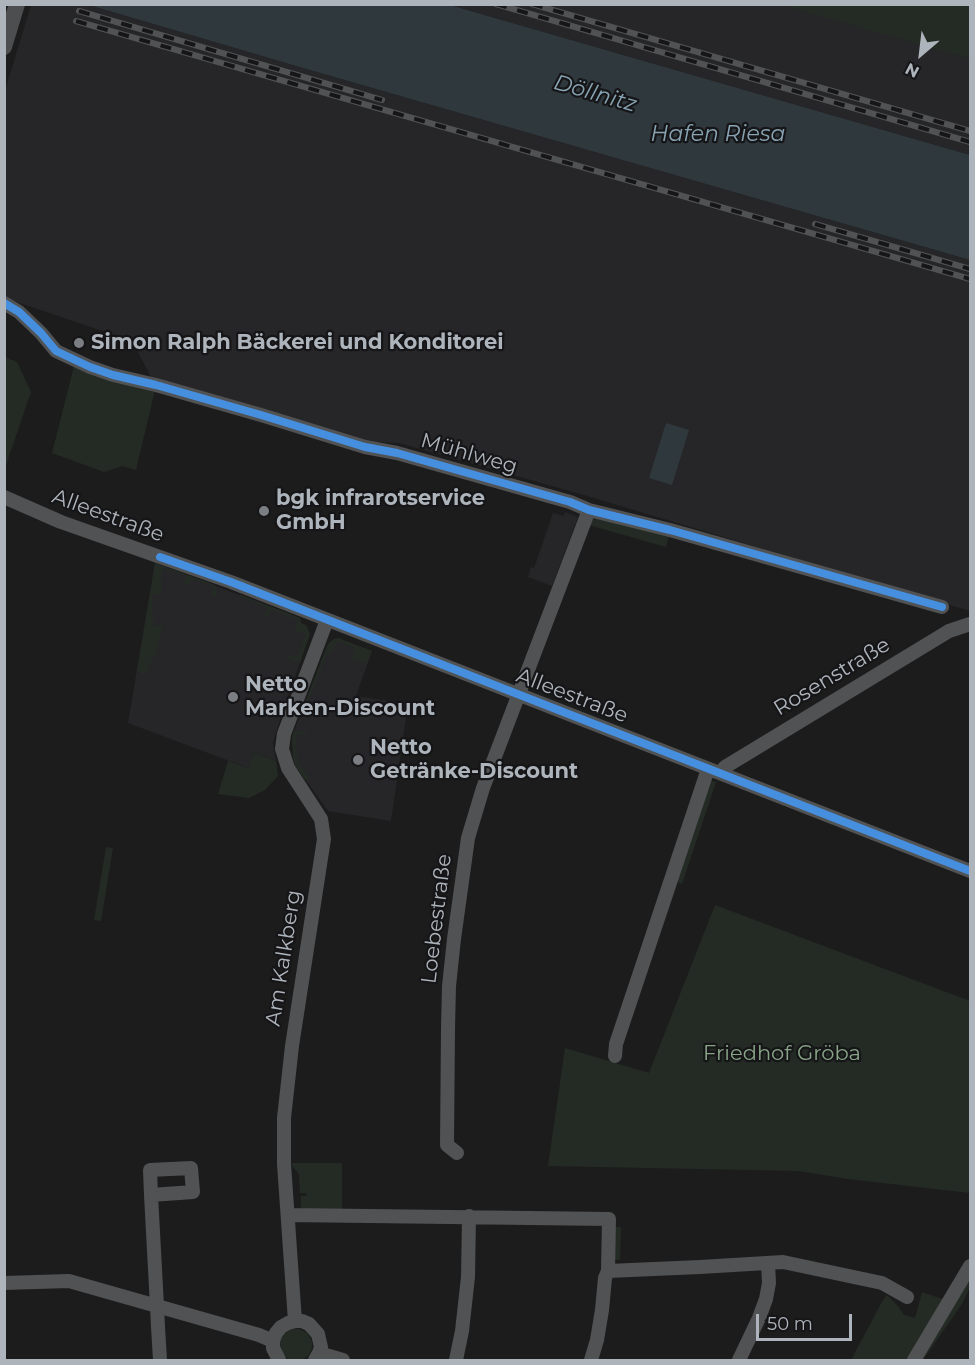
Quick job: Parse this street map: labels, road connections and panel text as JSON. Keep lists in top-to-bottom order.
{
  "streets": {
    "street": [
      "Mühlweg",
      "Alleestraße",
      "Rosenstraße",
      "Loebestraße",
      "Am Kalkberg"
    ]
  },
  "crossings": [
    ["Alleestraße", "Rosenstraße"],
    ["Alleestraße", "Loebestraße"],
    ["Alleestraße", "Am Kalkberg"]
  ],
  "water": ["Döllnitz", "Hafen Riesa"],
  "parks": ["Friedhof Gröba"],
  "places": [
    "Simon Ralph Bäckerei und Konditorei",
    "bgk infrarotservice GmbH",
    "Netto Marken-Discount",
    "Netto Getränke-Discount"
  ],
  "scale_bar": "50 m",
  "north": "bottom left"
}
